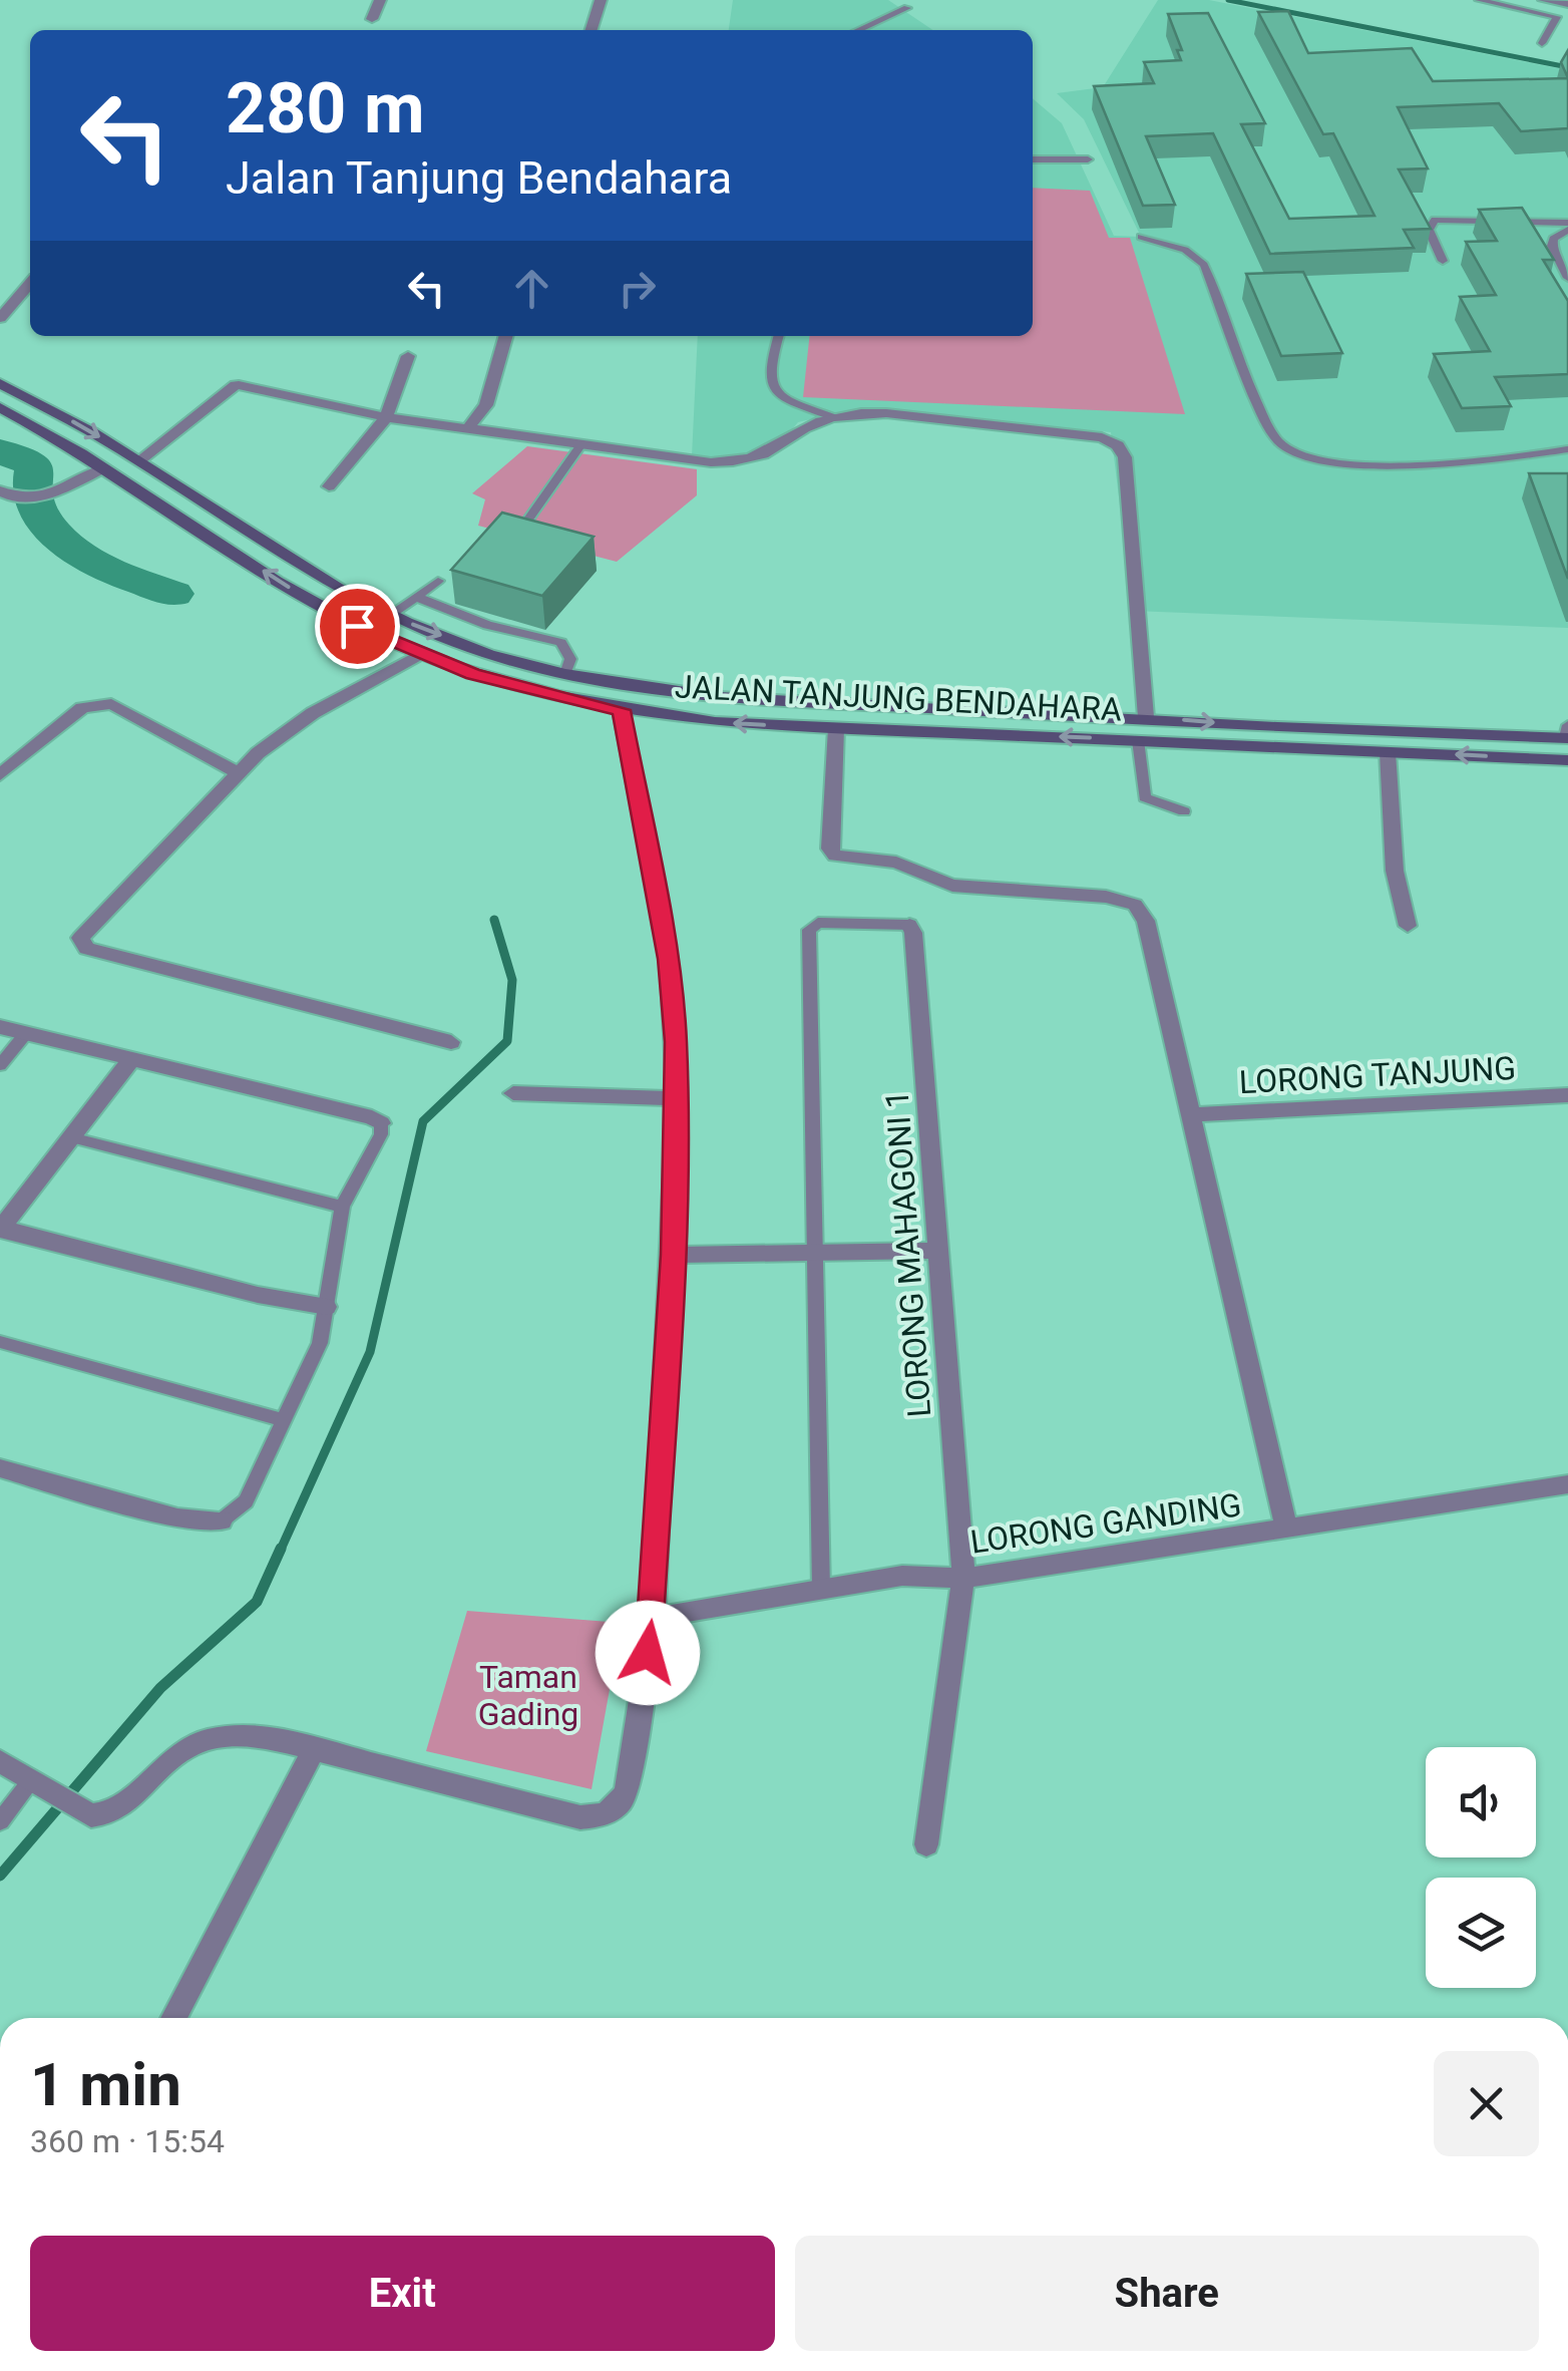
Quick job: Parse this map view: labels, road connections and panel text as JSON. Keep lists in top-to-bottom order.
{
  "streets": {
    "main road": ["JALAN TANJUNG BENDAHARA"],
    "street": ["LORONG TANJUNG", "LORONG MAHAGONI 1", "LORONG GANDING"]
  },
  "crossings": [
    ["LORONG MAHAGONI 1", "LORONG GANDING"]
  ],
  "parks": ["Taman Gading"],
  "page": {
    "turn": ["280 m", "Jalan Tanjung Bendahara"],
    "heading": ["1 min", "360 m · 15:54"],
    "buttons": ["Exit", "Share"]
  }
}
